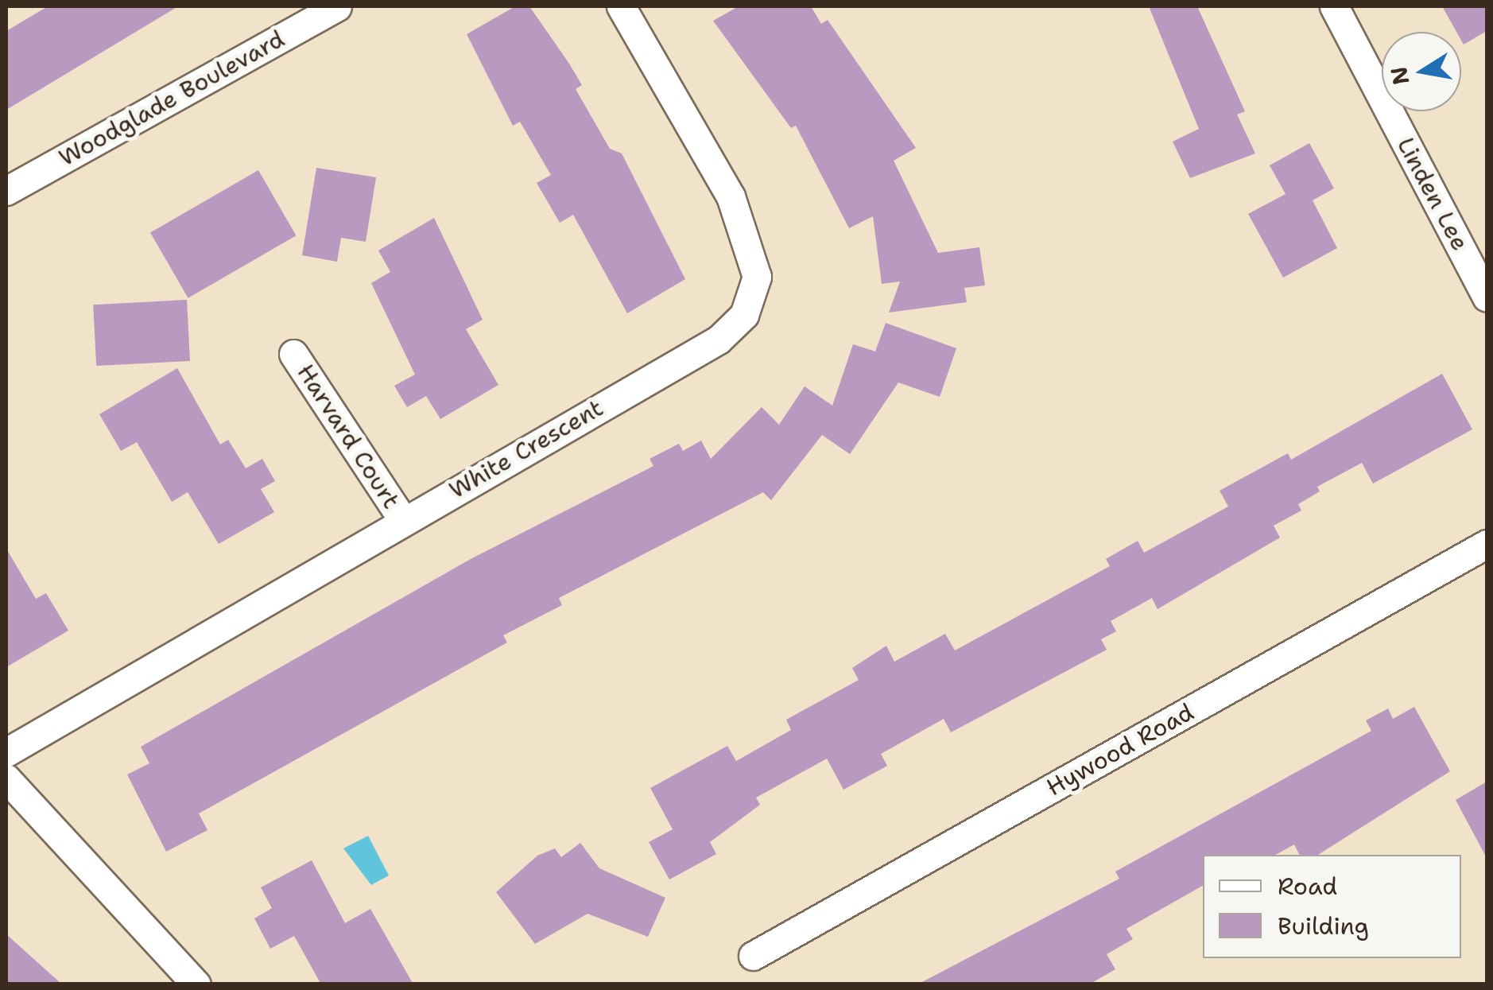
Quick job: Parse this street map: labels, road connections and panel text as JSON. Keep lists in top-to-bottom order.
{
  "streets": {
    "street": [
      "Woodglade Boulevard",
      "Linden Lee",
      "Harvard Court",
      "White Crescent",
      "Hywood Road"
    ]
  },
  "crossings": [
    ["Harvard Court", "White Crescent"]
  ],
  "legend": ["Road", "Building"],
  "north": "left"
}
